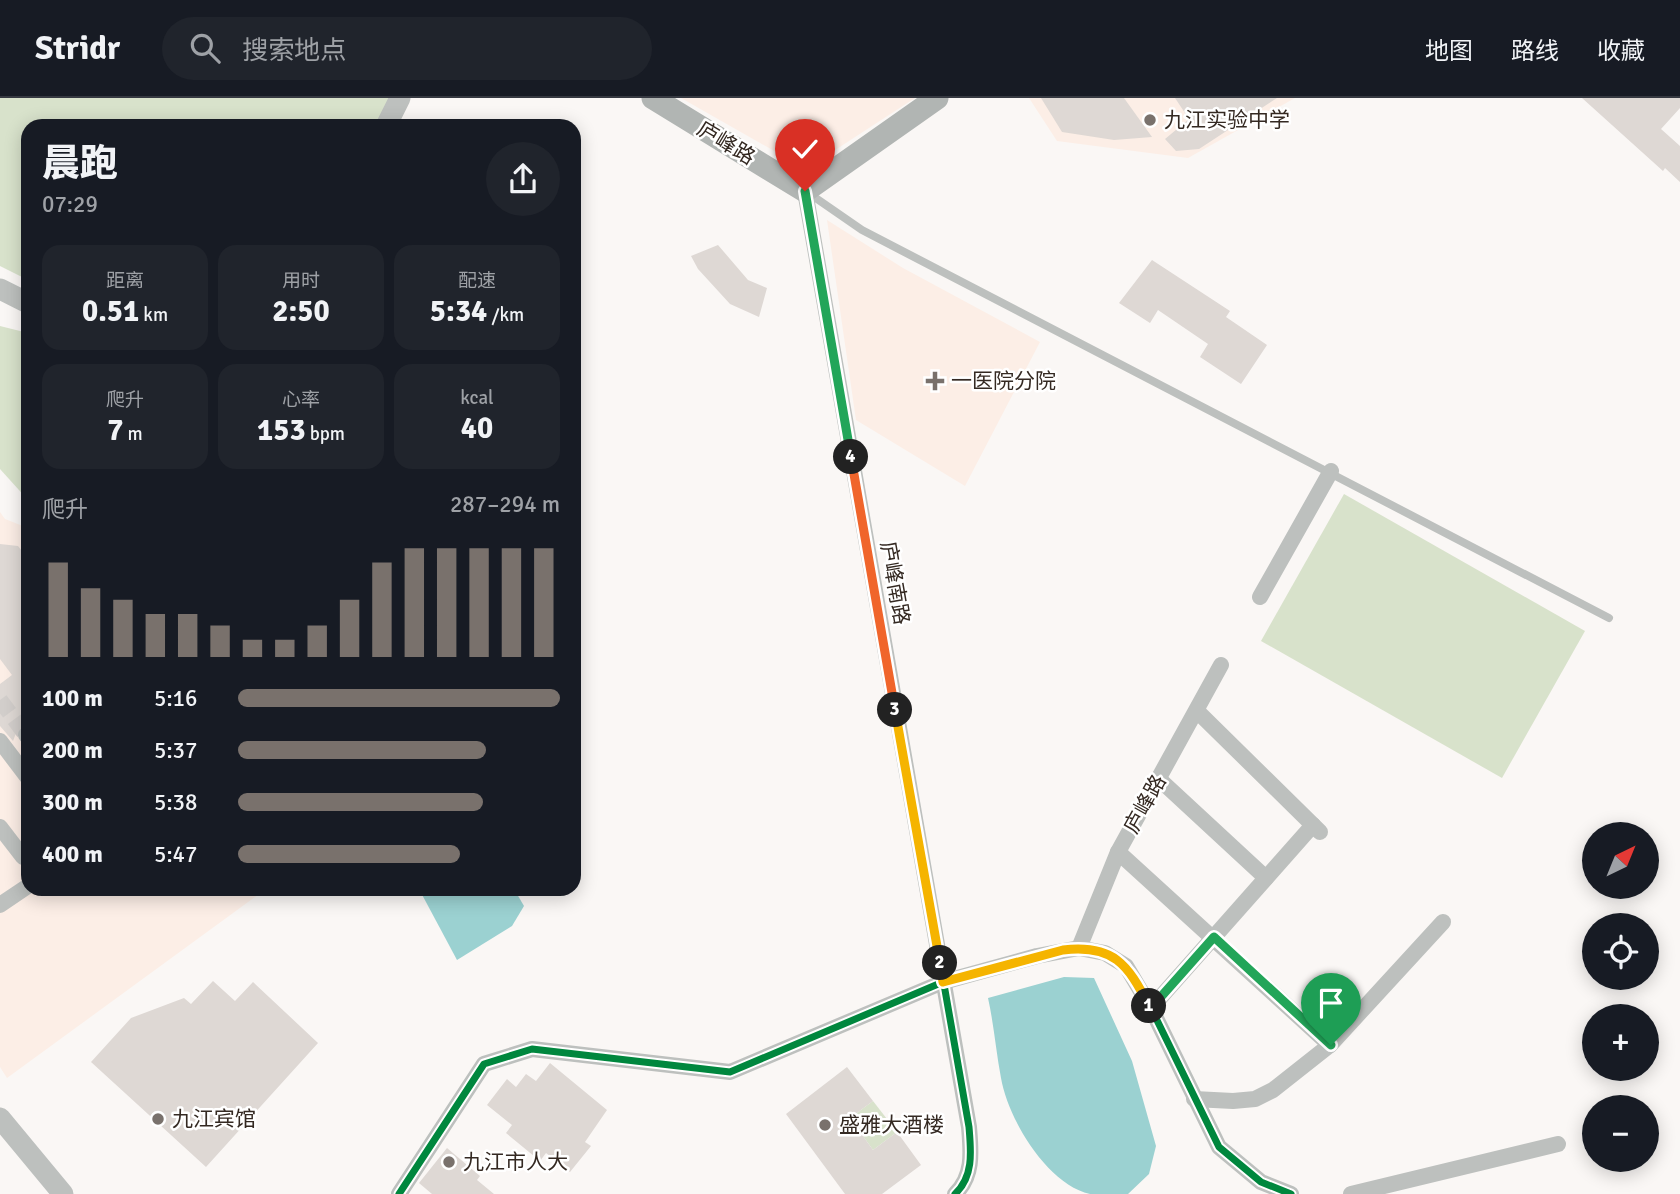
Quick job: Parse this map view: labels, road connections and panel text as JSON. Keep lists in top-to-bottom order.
{
  "streets": {
    "main road": ["庐峰路"],
    "street": ["庐峰南路"]
  },
  "crossings": [
    ["庐峰路", "庐峰南路"]
  ],
  "places": {
    "other": [
      "九江实验中学",
      "九江宾馆",
      "盛雅大酒楼",
      "九江市人大"
    ],
    "health": ["一医院分院"]
  },
  "north": "top right",
  "page": {
    "header": "Stridr",
    "search": "搜索地点",
    "nav": ["地图", "路线", "收藏"],
    "heading": ["晨跑", "07:29"],
    "stats": [
      ["距离", "0.51 km"],
      ["用时", "2:50"],
      ["配速", "5:34 /km"],
      ["爬升", "7 m"],
      ["心率", "153 bpm"],
      ["kcal", "40"]
    ],
    "pins": [
      "4",
      "3",
      "2",
      "1"
    ],
    "chart": ["爬升", "287–294 m"],
    "list": [
      {
        "name": "100 m",
        "note": "5:16"
      },
      {
        "name": "200 m",
        "note": "5:37"
      },
      {
        "name": "300 m",
        "note": "5:38"
      },
      {
        "name": "400 m",
        "note": "5:47"
      }
    ],
    "map_buttons": ["+", "−"]
  }
}
